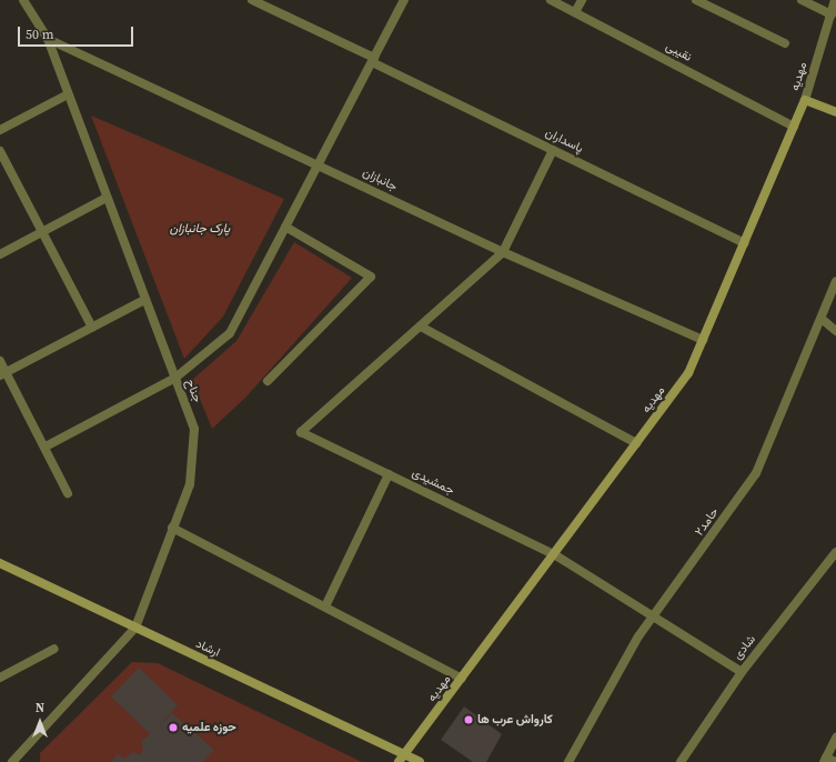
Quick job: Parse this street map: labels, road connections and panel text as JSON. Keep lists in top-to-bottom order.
{
  "streets": {
    "street": [
      "نقیبی",
      "مهدیه",
      "پاسداران",
      "جانبازان",
      "جناح",
      "جمشیدی",
      "حامد۲",
      "شادی",
      "ارشاد"
    ]
  },
  "crossings": [
    ["نقیبی", "مهدیه"],
    ["مهدیه", "پاسداران"],
    ["مهدیه", "جانبازان"],
    ["مهدیه", "جمشیدی"],
    ["مهدیه", "ارشاد"],
    ["جانبازان", "جناح"],
    ["جناح", "ارشاد"],
    ["جمشیدی", "حامد۲"],
    ["جمشیدی", "شادی"]
  ],
  "parks": ["پارک جانبازان"],
  "places": ["کارواش عرب ها", "حوزه علمیه"],
  "scale_bar": "50 m",
  "north": "top"
}
